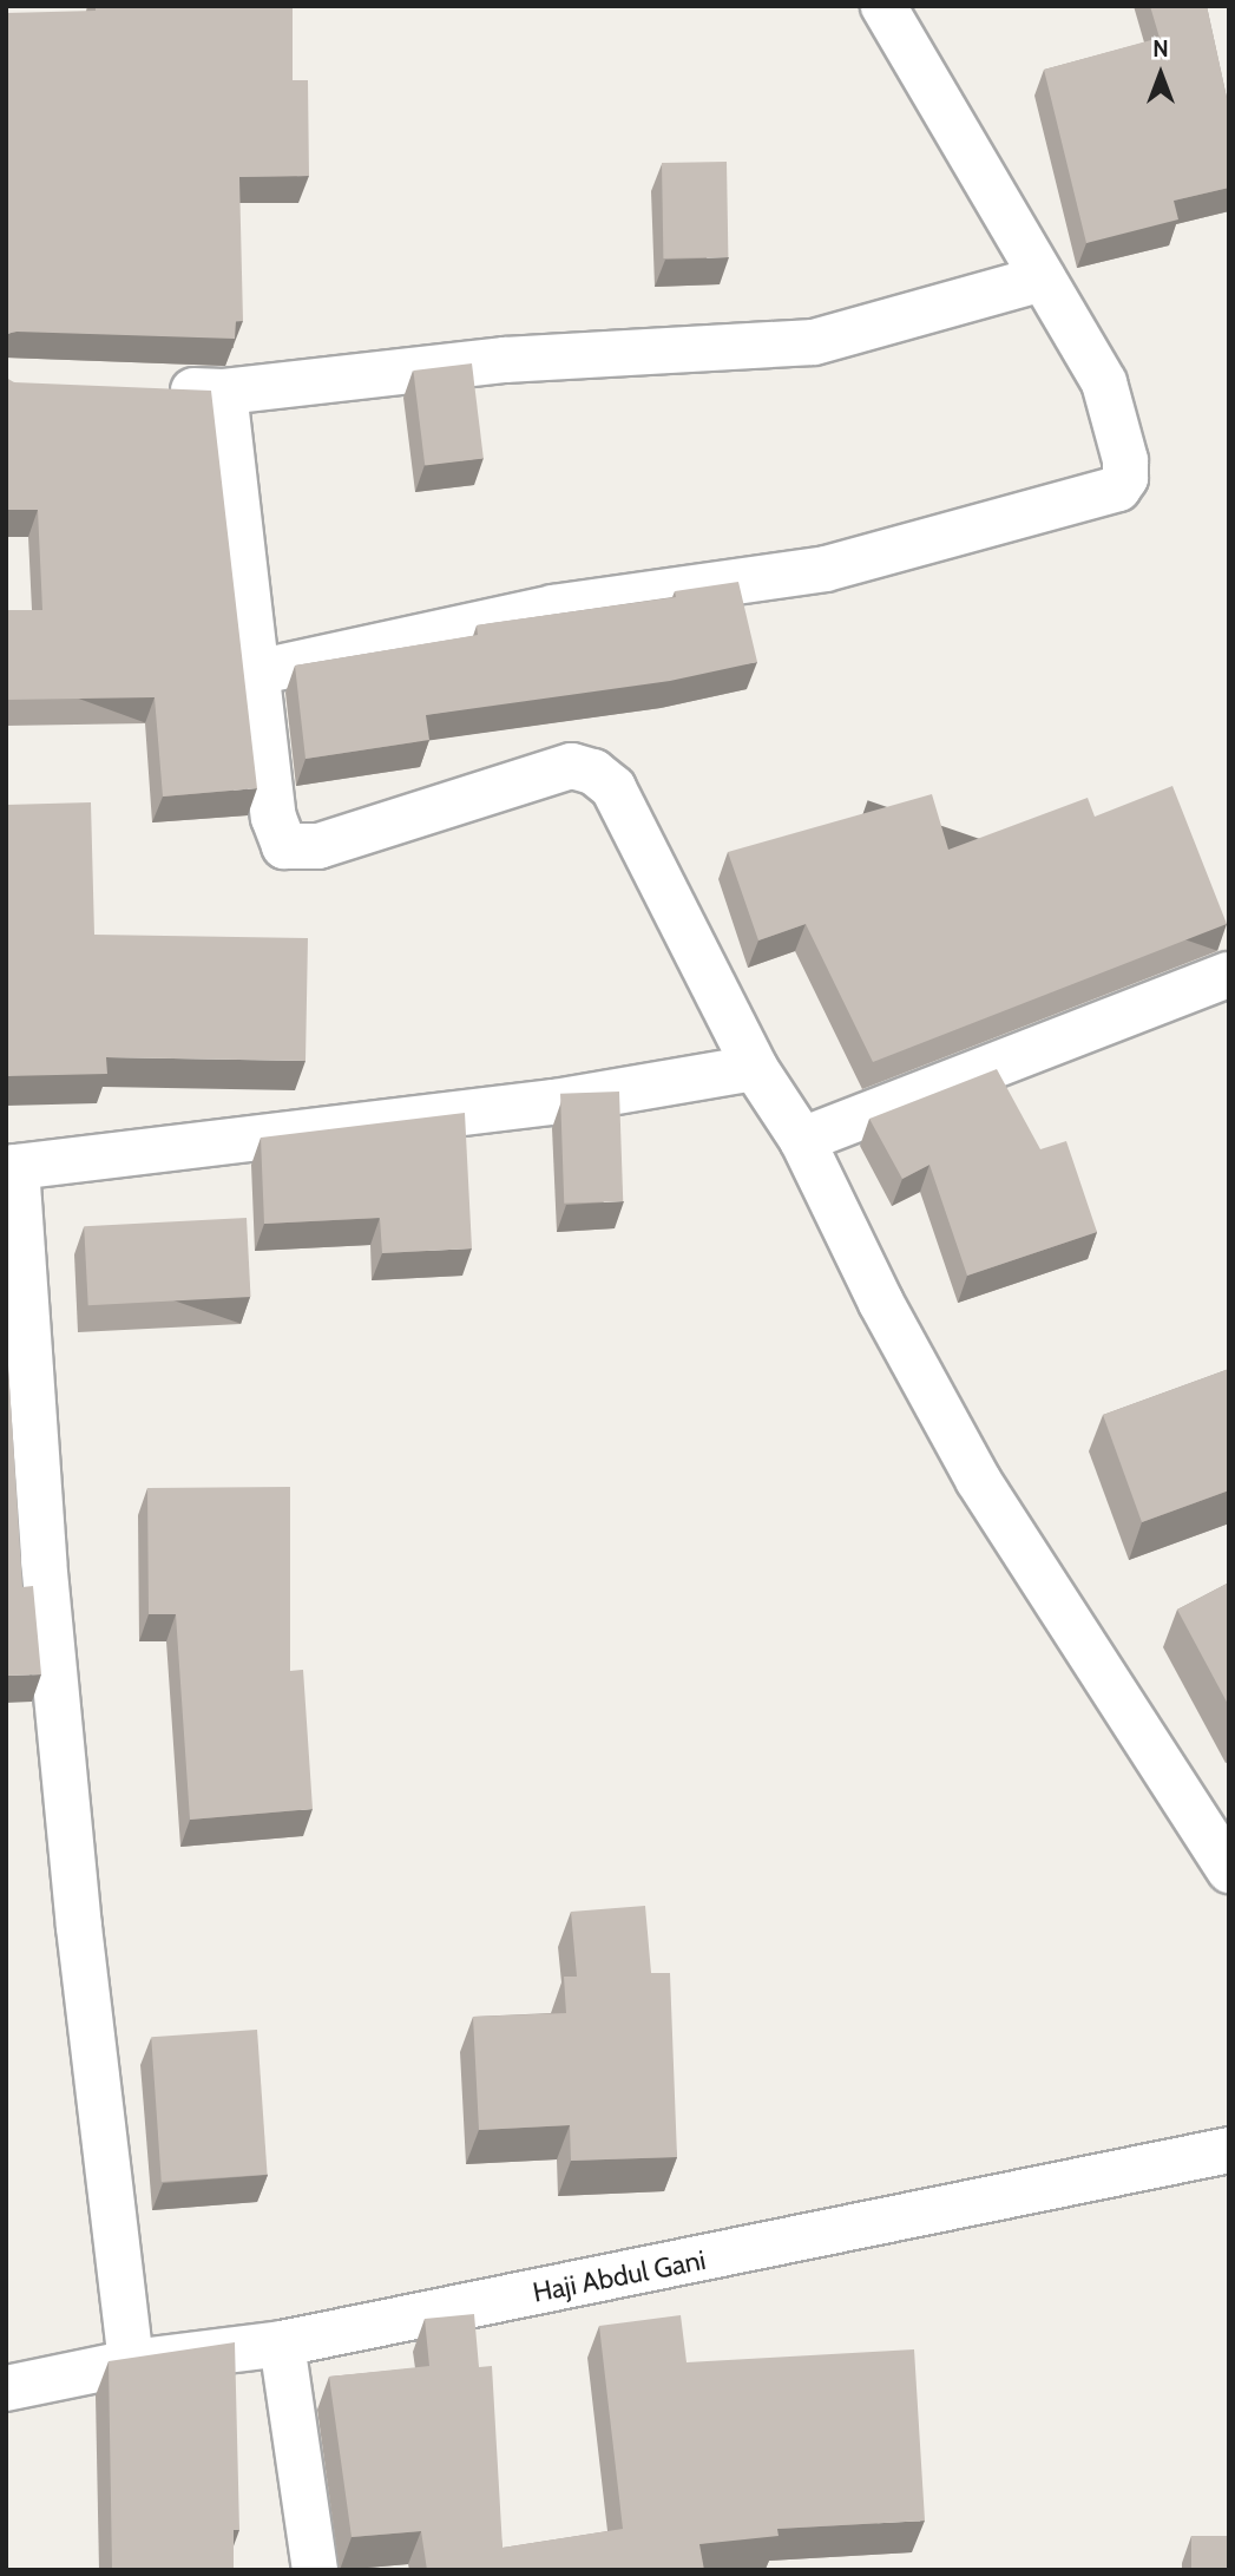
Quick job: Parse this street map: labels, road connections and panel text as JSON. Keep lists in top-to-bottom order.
{
  "streets": {
    "street": ["Haji Abdul Gani"]
  },
  "north": "top"
}
